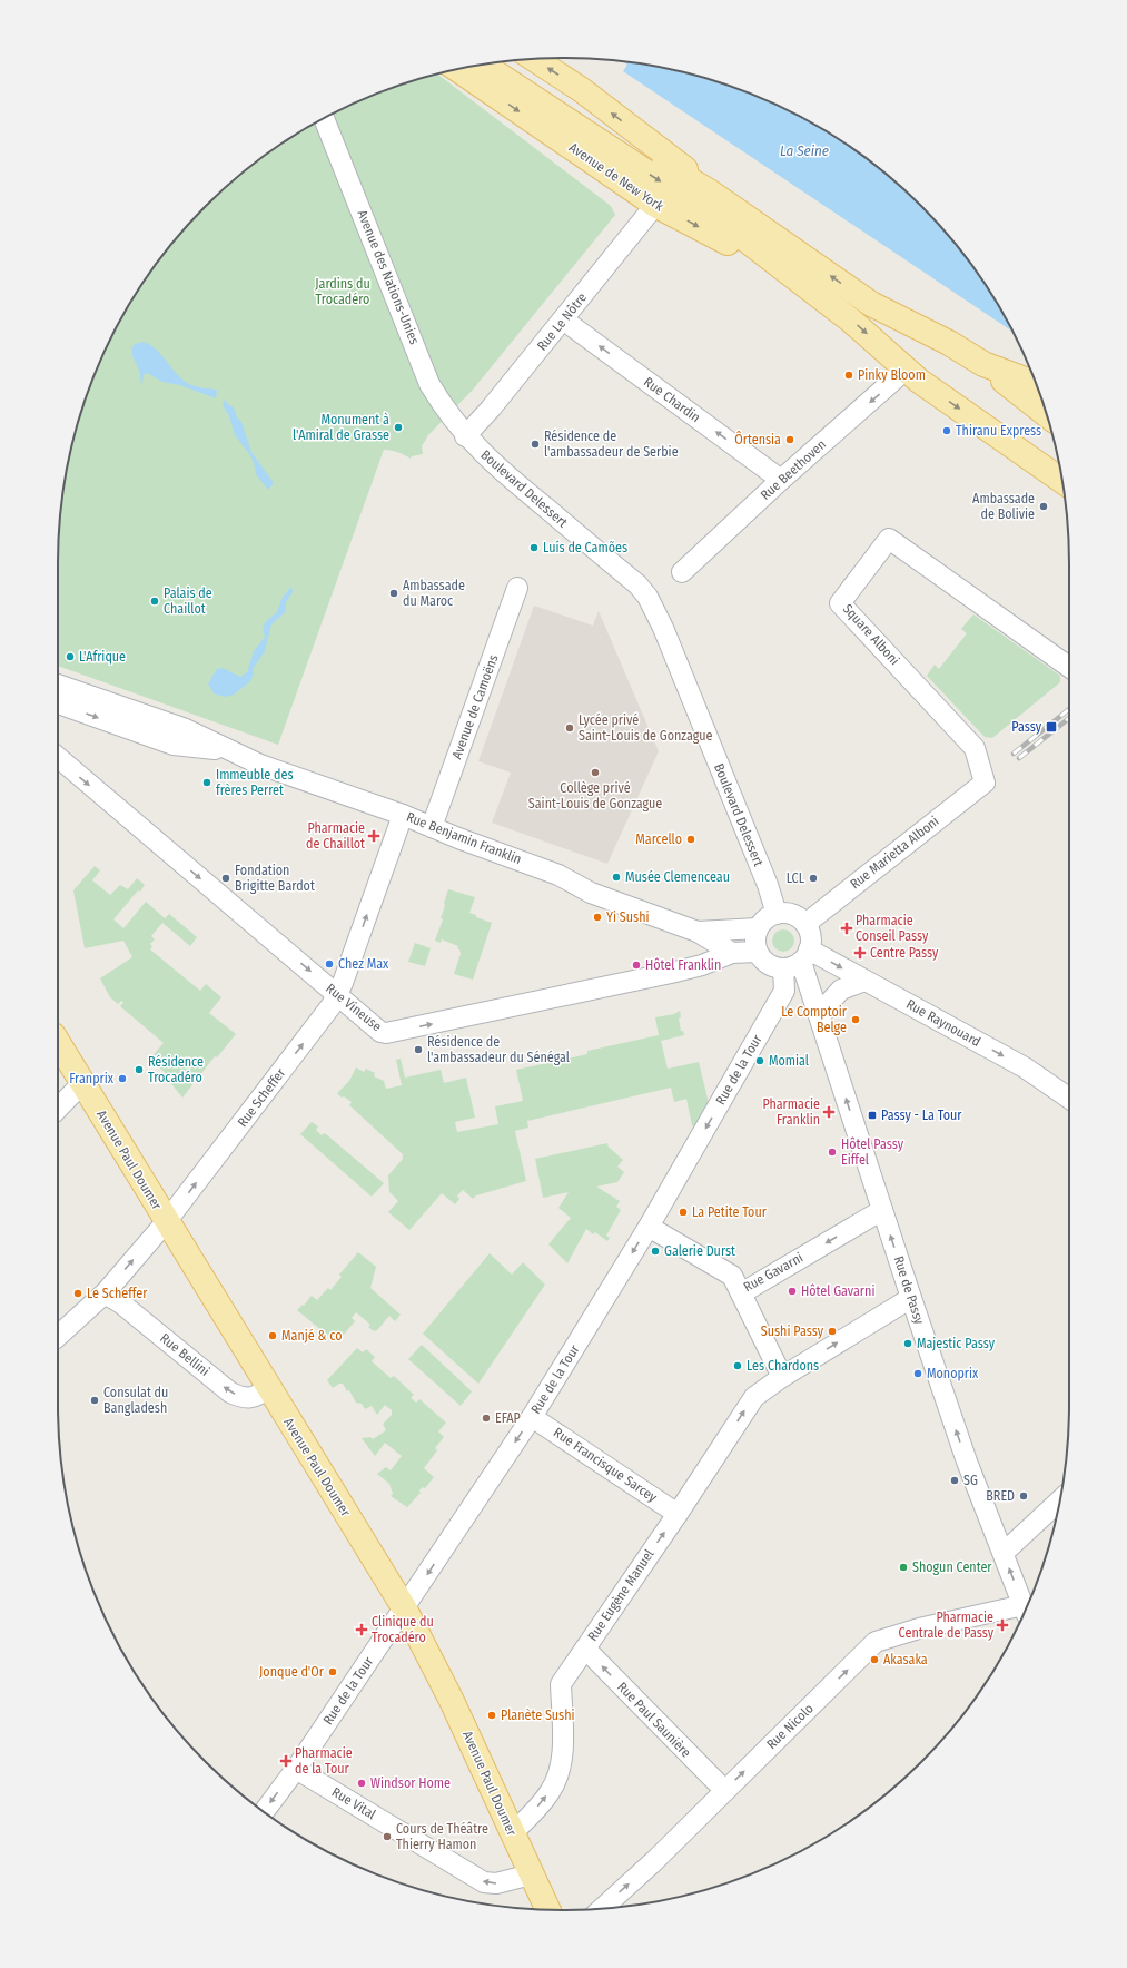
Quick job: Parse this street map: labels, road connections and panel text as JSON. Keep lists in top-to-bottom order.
{
  "streets": {
    "main road": ["Avenue de New York", "Avenue Paul Doumer"],
    "street": [
      "Avenue des Nations-Unies",
      "Rue Le Nôtre",
      "Rue Chardin",
      "Rue Beethoven",
      "Boulevard Delessert",
      "Square Alboni",
      "Avenue de Camoëns",
      "Rue Benjamin Franklin",
      "Rue Marietta Alboni",
      "Rue Vineuse",
      "Rue Raynouard",
      "Rue de la Tour",
      "Rue Scheffer",
      "Rue Gavarni",
      "Rue de Passy",
      "Rue Bellini",
      "Rue Francisque Sarcey",
      "Rue Eugène Manuel",
      "Rue Paul Saunière",
      "Rue Nicolo",
      "Rue Vital"
    ]
  },
  "crossings": [
    ["Avenue de New York", "Rue Le Nôtre"],
    ["Avenue de New York", "Rue Beethoven"],
    ["Avenue des Nations-Unies", "Rue Le Nôtre"],
    ["Avenue des Nations-Unies", "Boulevard Delessert"],
    ["Rue Le Nôtre", "Rue Chardin"],
    ["Rue Le Nôtre", "Boulevard Delessert"],
    ["Rue Chardin", "Rue Beethoven"],
    ["Boulevard Delessert", "Rue Benjamin Franklin"],
    ["Boulevard Delessert", "Rue Marietta Alboni"],
    ["Boulevard Delessert", "Rue Vineuse"],
    ["Boulevard Delessert", "Rue Raynouard"],
    ["Boulevard Delessert", "Rue de Passy"],
    ["Square Alboni", "Rue Marietta Alboni"],
    ["Avenue de Camoëns", "Rue Benjamin Franklin"],
    ["Rue Benjamin Franklin", "Rue Marietta Alboni"],
    ["Rue Benjamin Franklin", "Rue Vineuse"],
    ["Rue Benjamin Franklin", "Rue Raynouard"],
    ["Rue Benjamin Franklin", "Rue Scheffer"],
    ["Rue Benjamin Franklin", "Rue de Passy"],
    ["Rue Marietta Alboni", "Rue Vineuse"],
    ["Rue Marietta Alboni", "Rue Raynouard"],
    ["Rue Marietta Alboni", "Rue de Passy"],
    ["Rue Vineuse", "Rue Raynouard"],
    ["Rue Vineuse", "Rue Scheffer"],
    ["Rue Vineuse", "Rue de Passy"],
    ["Rue Raynouard", "Rue de Passy"],
    ["Rue de la Tour", "Avenue Paul Doumer"],
    ["Rue de la Tour", "Rue Gavarni"],
    ["Rue de la Tour", "Rue Francisque Sarcey"],
    ["Rue de la Tour", "Rue Vital"],
    ["Rue Scheffer", "Avenue Paul Doumer"],
    ["Rue Scheffer", "Rue Bellini"],
    ["Avenue Paul Doumer", "Rue Bellini"],
    ["Avenue Paul Doumer", "Rue Eugène Manuel"],
    ["Avenue Paul Doumer", "Rue Vital"],
    ["Rue Gavarni", "Rue de Passy"],
    ["Rue de Passy", "Rue Eugène Manuel"],
    ["Rue de Passy", "Rue Nicolo"],
    ["Rue Francisque Sarcey", "Rue Eugène Manuel"],
    ["Rue Eugène Manuel", "Rue Paul Saunière"],
    ["Rue Paul Saunière", "Rue Nicolo"]
  ],
  "one_way": [
    "Rue Chardin",
    "Rue Beethoven",
    "Rue Vineuse",
    "Rue Raynouard",
    "Rue de la Tour",
    "Rue Scheffer",
    "Rue Gavarni",
    "Rue de Passy",
    "Rue Bellini",
    "Rue Eugène Manuel",
    "Rue Paul Saunière",
    "Rue Nicolo",
    "Rue Vital"
  ],
  "water": ["La Seine"],
  "parks": ["Jardins du Trocadéro"],
  "places": {
    "other": [
      "Pinky Bloom",
      "Monument à l'Amiral de Grasse",
      "Thiranu Express",
      "Ôrtensia",
      "Résidence de l'ambassadeur de Serbie",
      "Ambassade de Bolivie",
      "Luís de Camões",
      "Ambassade du Maroc",
      "Palais de Chaillot",
      "L'Afrique",
      "Lycée privé Saint-Louis de Gonzague",
      "Collège privé Saint-Louis de Gonzague",
      "Immeuble des frères Perret",
      "Marcello",
      "Musée Clemenceau",
      "Fondation Brigitte Bardot",
      "LCL",
      "Yi Sushi",
      "Chez Max",
      "Hôtel Franklin",
      "Le Comptoir Belge",
      "Résidence de l'ambassadeur du Sénégal",
      "Momial",
      "Résidence Trocadéro",
      "Franprix",
      "Hôtel Passy Eiffel",
      "La Petite Tour",
      "Galerie Durst",
      "Hôtel Gavarni",
      "Le Scheffer",
      "Sushi Passy",
      "Manjé & co",
      "Majestic Passy",
      "Les Chardons",
      "Monoprix",
      "Consulat du Bangladesh",
      "EFAP",
      "SG",
      "BRED",
      "Shogun Center",
      "Akasaka",
      "Jonque d'Or",
      "Planète Sushi",
      "Windsor Home",
      "Cours de Théâtre Thierry Hamon"
    ],
    "transit": ["Passy", "Passy - La Tour"],
    "health": [
      "Pharmacie de Chaillot",
      "Pharmacie Conseil Passy",
      "Centre Passy",
      "Pharmacie Franklin",
      "Pharmacie Centrale de Passy",
      "Clinique du Trocadéro",
      "Pharmacie de la Tour"
    ]
  }
}
